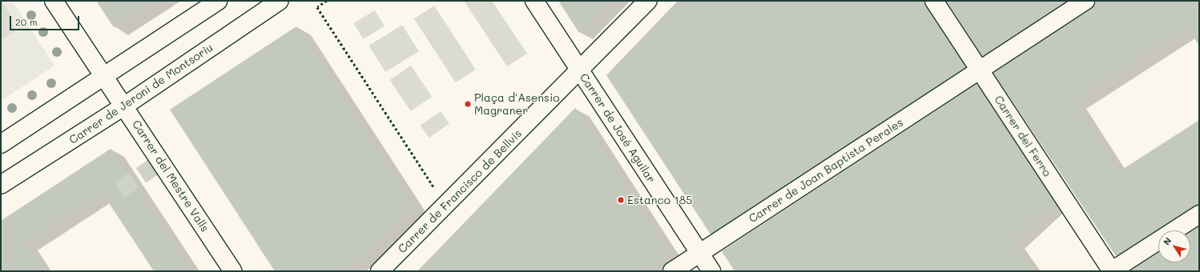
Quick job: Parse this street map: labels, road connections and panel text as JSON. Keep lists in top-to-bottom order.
{
  "streets": {
    "street": [
      "Carrer de Jeroni de Montsoriu",
      "Carrer de José Aguilar",
      "Carrer del Ferro",
      "Carrer de Joan Baptista Perales",
      "Carrer del Mestre Valls",
      "Carrer de Francisco de Bellvís"
    ]
  },
  "crossings": [
    ["Carrer de Jeroni de Montsoriu", "Carrer del Mestre Valls"],
    ["Carrer de José Aguilar", "Carrer de Joan Baptista Perales"],
    ["Carrer de José Aguilar", "Carrer de Francisco de Bellvís"],
    ["Carrer del Ferro", "Carrer de Joan Baptista Perales"]
  ],
  "places": ["Plaça d'Asensio Magraner", "Estanco 185"],
  "scale_bar": "20 m",
  "north": "top left"
}
